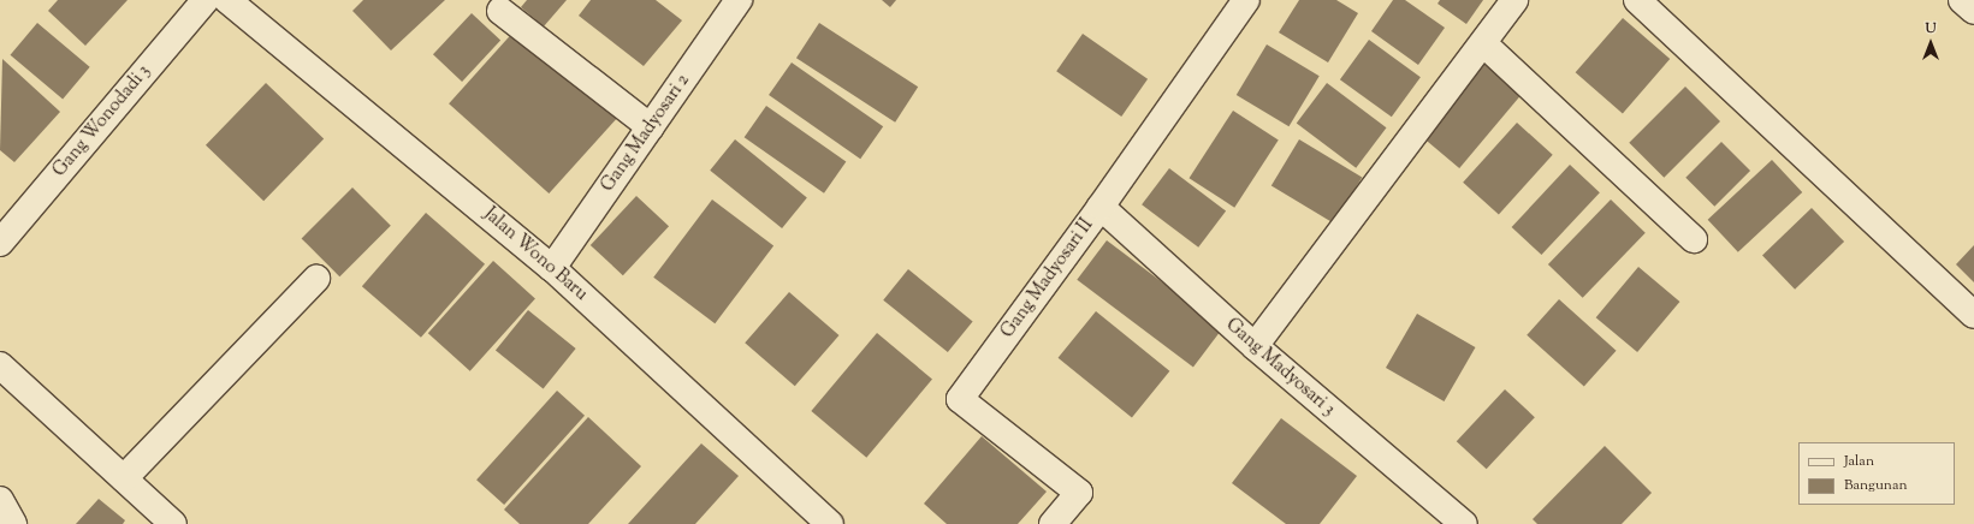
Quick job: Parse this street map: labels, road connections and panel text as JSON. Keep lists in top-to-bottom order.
{
  "streets": {
    "street": [
      "Gang Wonodadi 3",
      "Gang Madyosari 2",
      "Jalan Wono Baru",
      "Gang Madyosari II",
      "Gang Madyosari 3"
    ]
  },
  "crossings": [
    ["Gang Madyosari 2", "Jalan Wono Baru"],
    ["Gang Madyosari II", "Gang Madyosari 3"]
  ],
  "legend": ["Jalan", "Bangunan"],
  "north": "top"
}
